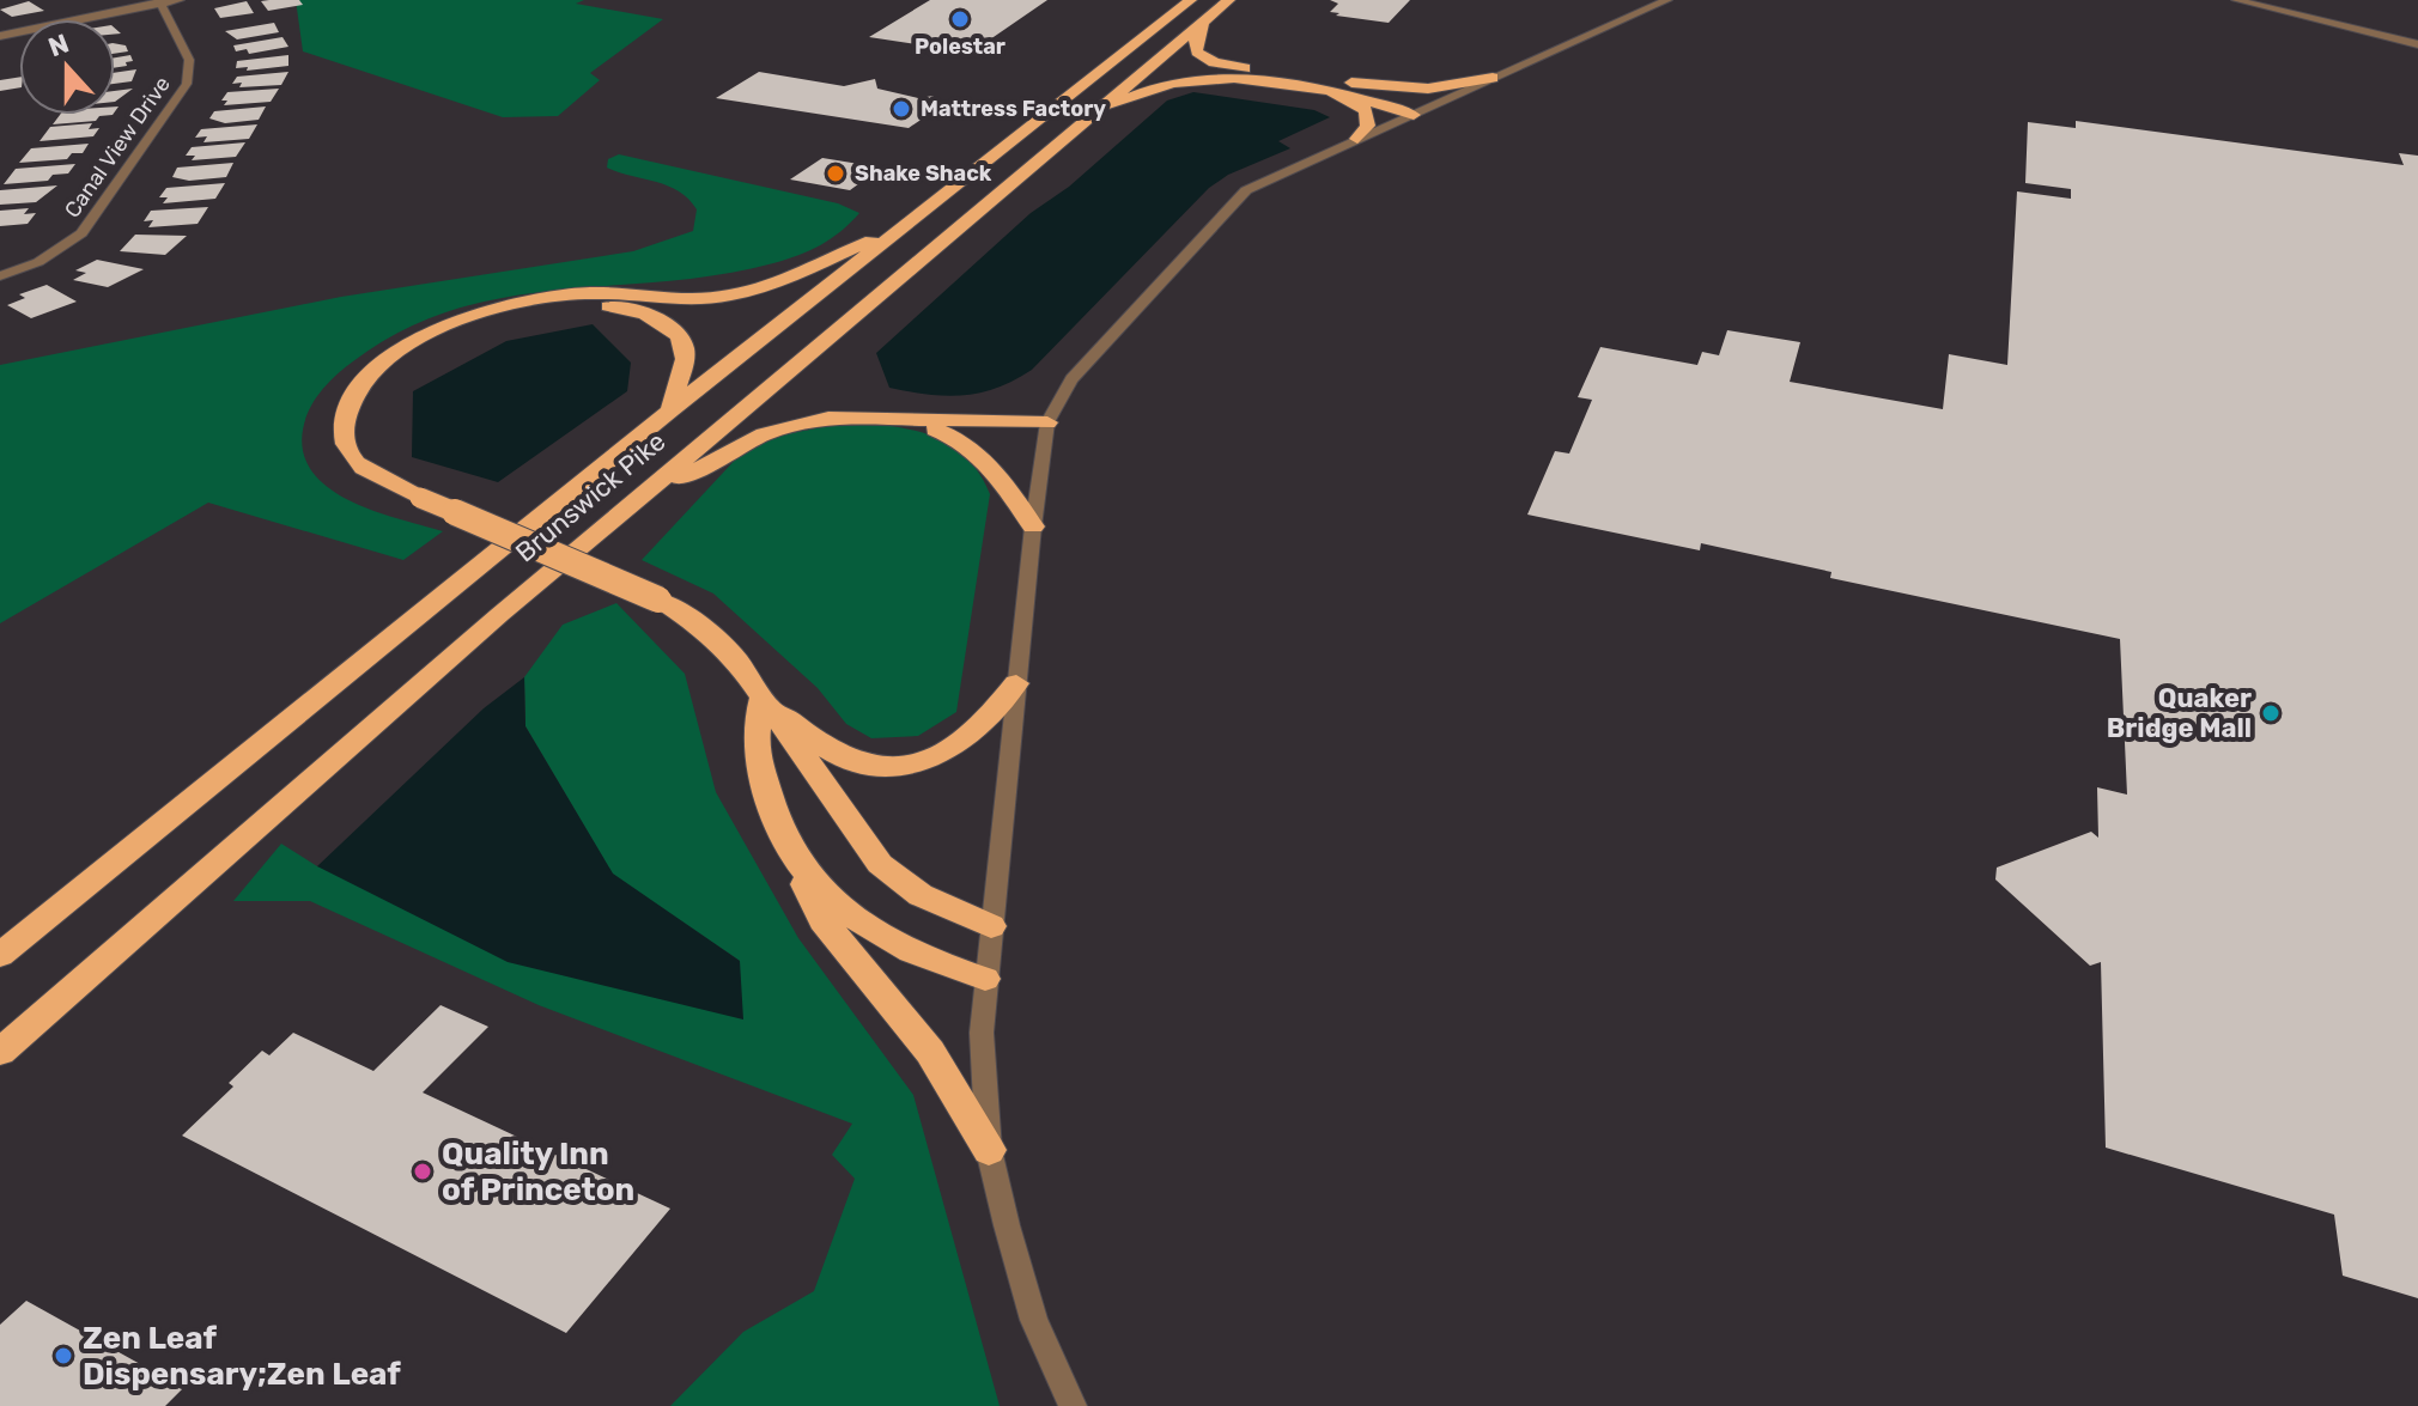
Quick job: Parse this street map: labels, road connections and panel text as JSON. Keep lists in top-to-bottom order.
{
  "streets": {
    "highway": ["Brunswick Pike"],
    "street": ["Canal View Drive"]
  },
  "places": [
    "Polestar",
    "Mattress Factory",
    "Shake Shack",
    "Quaker Bridge Mall",
    "Quality Inn of Princeton",
    "Zen Leaf Dispensary;Zen Leaf"
  ],
  "north": "top"
}
